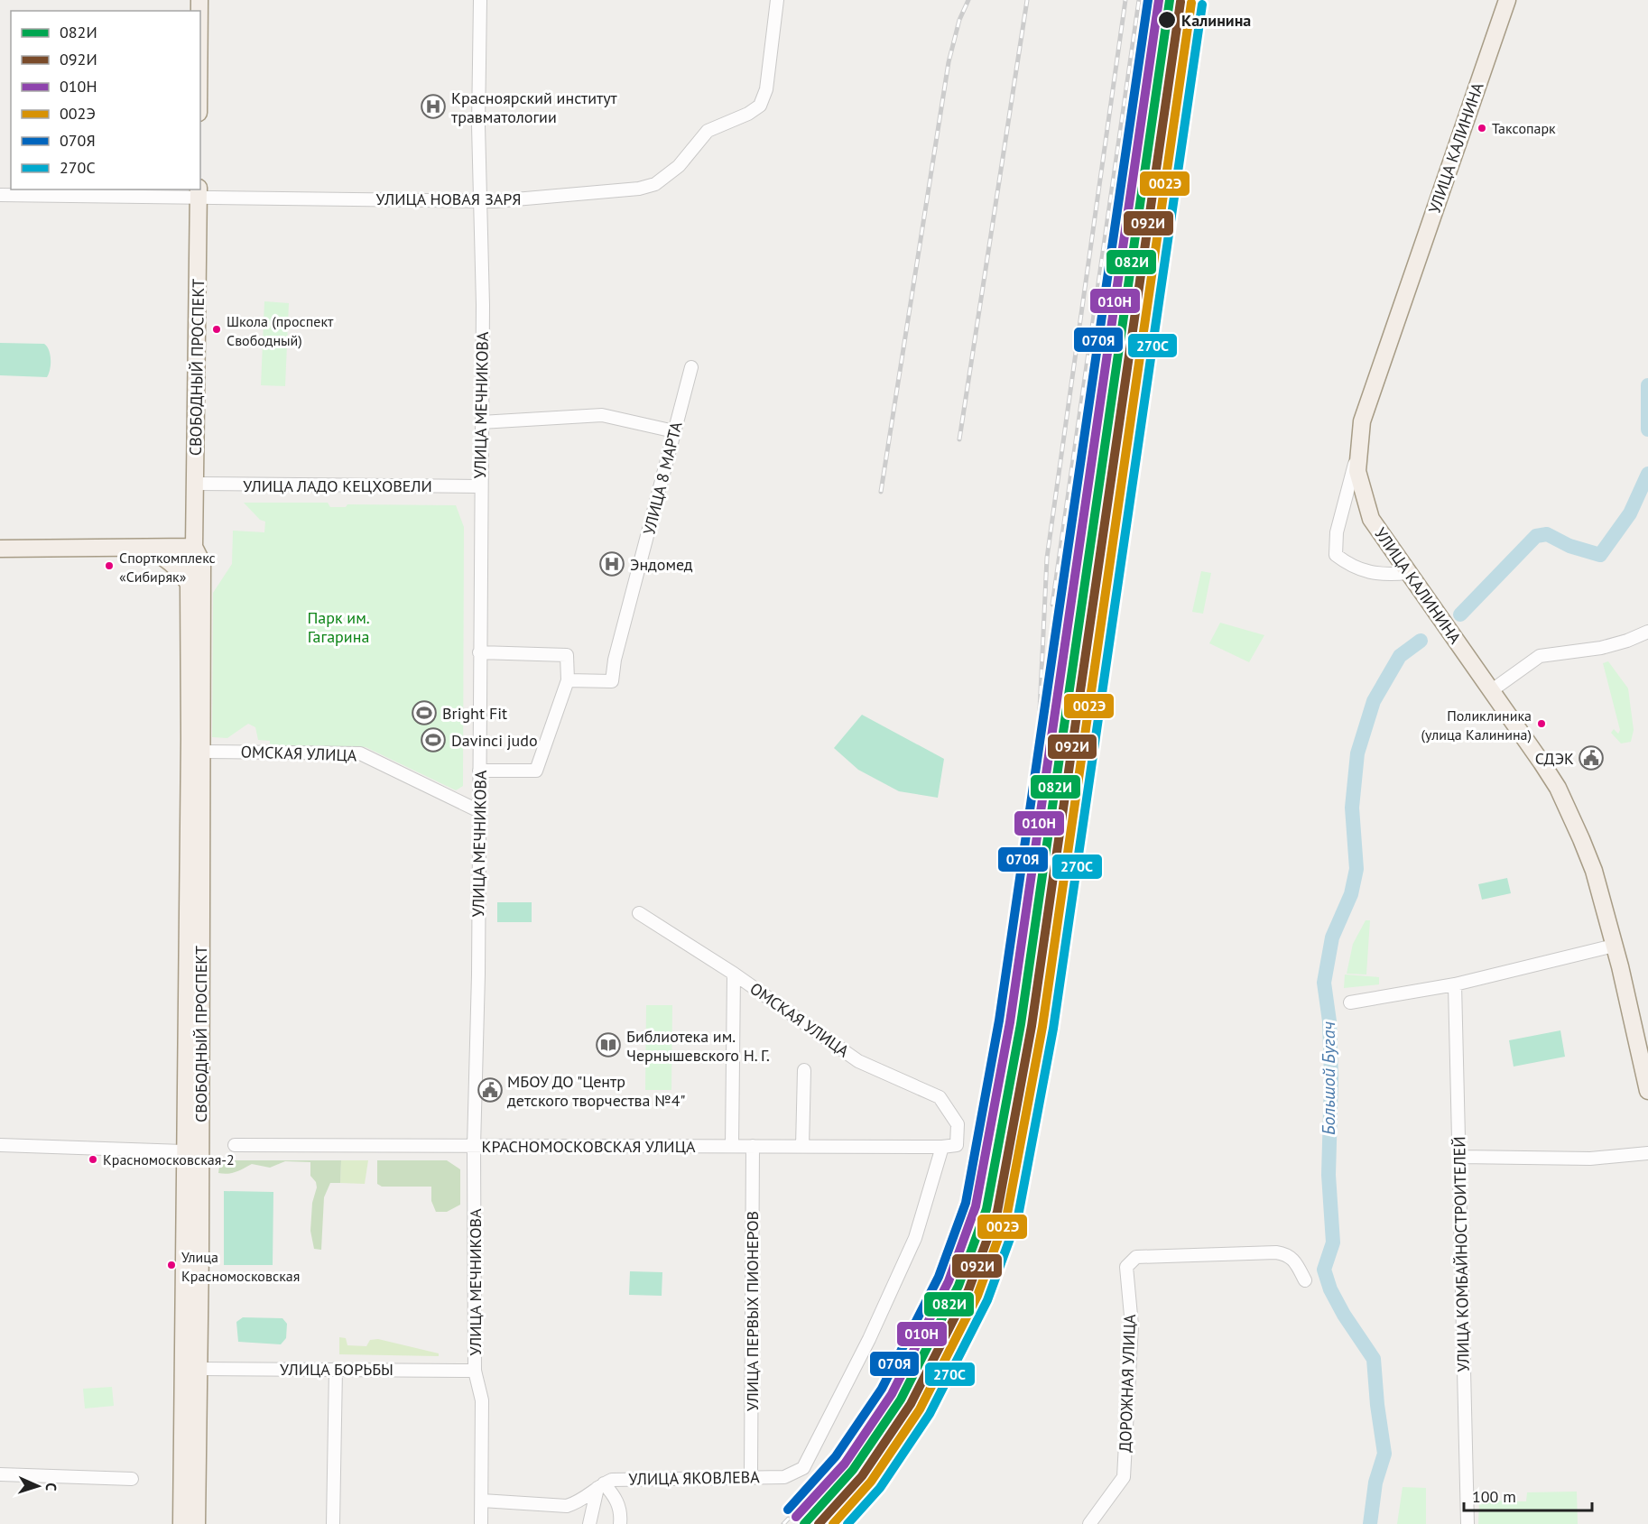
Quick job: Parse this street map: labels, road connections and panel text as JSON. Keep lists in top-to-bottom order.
{
  "streets": {
    "main road": ["УЛИЦА КАЛИНИНА", "СВОБОДНЫЙ ПРОСПЕКТ"],
    "street": [
      "УЛИЦА НОВАЯ ЗАРЯ",
      "УЛИЦА МЕЧНИКОВА",
      "УЛИЦА 8 МАРТА",
      "УЛИЦА ЛАДО КЕЦХОВЕЛИ",
      "ОМСКАЯ УЛИЦА",
      "КРАСНОМОСКОВСКАЯ УЛИЦА",
      "УЛИЦА КОМБАЙНОСТРОИТЕЛЕЙ",
      "УЛИЦА ПЕРВЫХ ПИОНЕРОВ",
      "УЛИЦА БОРЬБЫ",
      "ДОРОЖНАЯ УЛИЦА",
      "УЛИЦА ЯКОВЛЕВА"
    ]
  },
  "crossings": [
    ["УЛИЦА НОВАЯ ЗАРЯ", "СВОБОДНЫЙ ПРОСПЕКТ"],
    ["УЛИЦА НОВАЯ ЗАРЯ", "УЛИЦА МЕЧНИКОВА"],
    ["СВОБОДНЫЙ ПРОСПЕКТ", "УЛИЦА ЛАДО КЕЦХОВЕЛИ"],
    ["СВОБОДНЫЙ ПРОСПЕКТ", "ОМСКАЯ УЛИЦА"],
    ["СВОБОДНЫЙ ПРОСПЕКТ", "УЛИЦА БОРЬБЫ"],
    ["УЛИЦА МЕЧНИКОВА", "УЛИЦА ЛАДО КЕЦХОВЕЛИ"],
    ["УЛИЦА МЕЧНИКОВА", "ОМСКАЯ УЛИЦА"],
    ["УЛИЦА МЕЧНИКОВА", "КРАСНОМОСКОВСКАЯ УЛИЦА"],
    ["УЛИЦА МЕЧНИКОВА", "УЛИЦА БОРЬБЫ"],
    ["УЛИЦА МЕЧНИКОВА", "УЛИЦА ЯКОВЛЕВА"],
    ["ОМСКАЯ УЛИЦА", "КРАСНОМОСКОВСКАЯ УЛИЦА"],
    ["ОМСКАЯ УЛИЦА", "УЛИЦА ЯКОВЛЕВА"],
    ["КРАСНОМОСКОВСКАЯ УЛИЦА", "УЛИЦА ПЕРВЫХ ПИОНЕРОВ"],
    ["КРАСНОМОСКОВСКАЯ УЛИЦА", "УЛИЦА ЯКОВЛЕВА"],
    ["УЛИЦА ПЕРВЫХ ПИОНЕРОВ", "УЛИЦА ЯКОВЛЕВА"]
  ],
  "water": ["Большой Бугач"],
  "parks": ["Парк им. Гагарина"],
  "places": {
    "other": [
      "Калинина",
      "Таксопарк",
      "Школа (проспект Свободный)",
      "Спорткомплекс «Сибиряк»",
      "Поликлиника (улица Калинина)",
      "Красномосковская-2",
      "Улица Красномосковская"
    ],
    "hospital": ["Красноярский институт травматологии", "Эндомед"],
    "sports": ["Bright Fit", "Davinci judo"],
    "public building": ["СДЭК", "МБОУ ДО \"Центр детского творчества №4\""],
    "library": ["Библиотека им. Чернышевского Н. Г."]
  },
  "lines": [
    "transit line 082И",
    "transit line 010Н",
    "transit line 070Я",
    "transit line 092И",
    "transit line 002Э",
    "transit line 270С"
  ],
  "legend": [
    "082И",
    "092И",
    "010Н",
    "002Э",
    "070Я",
    "270С"
  ],
  "scale_bar": "100 m",
  "north": "right"
}
